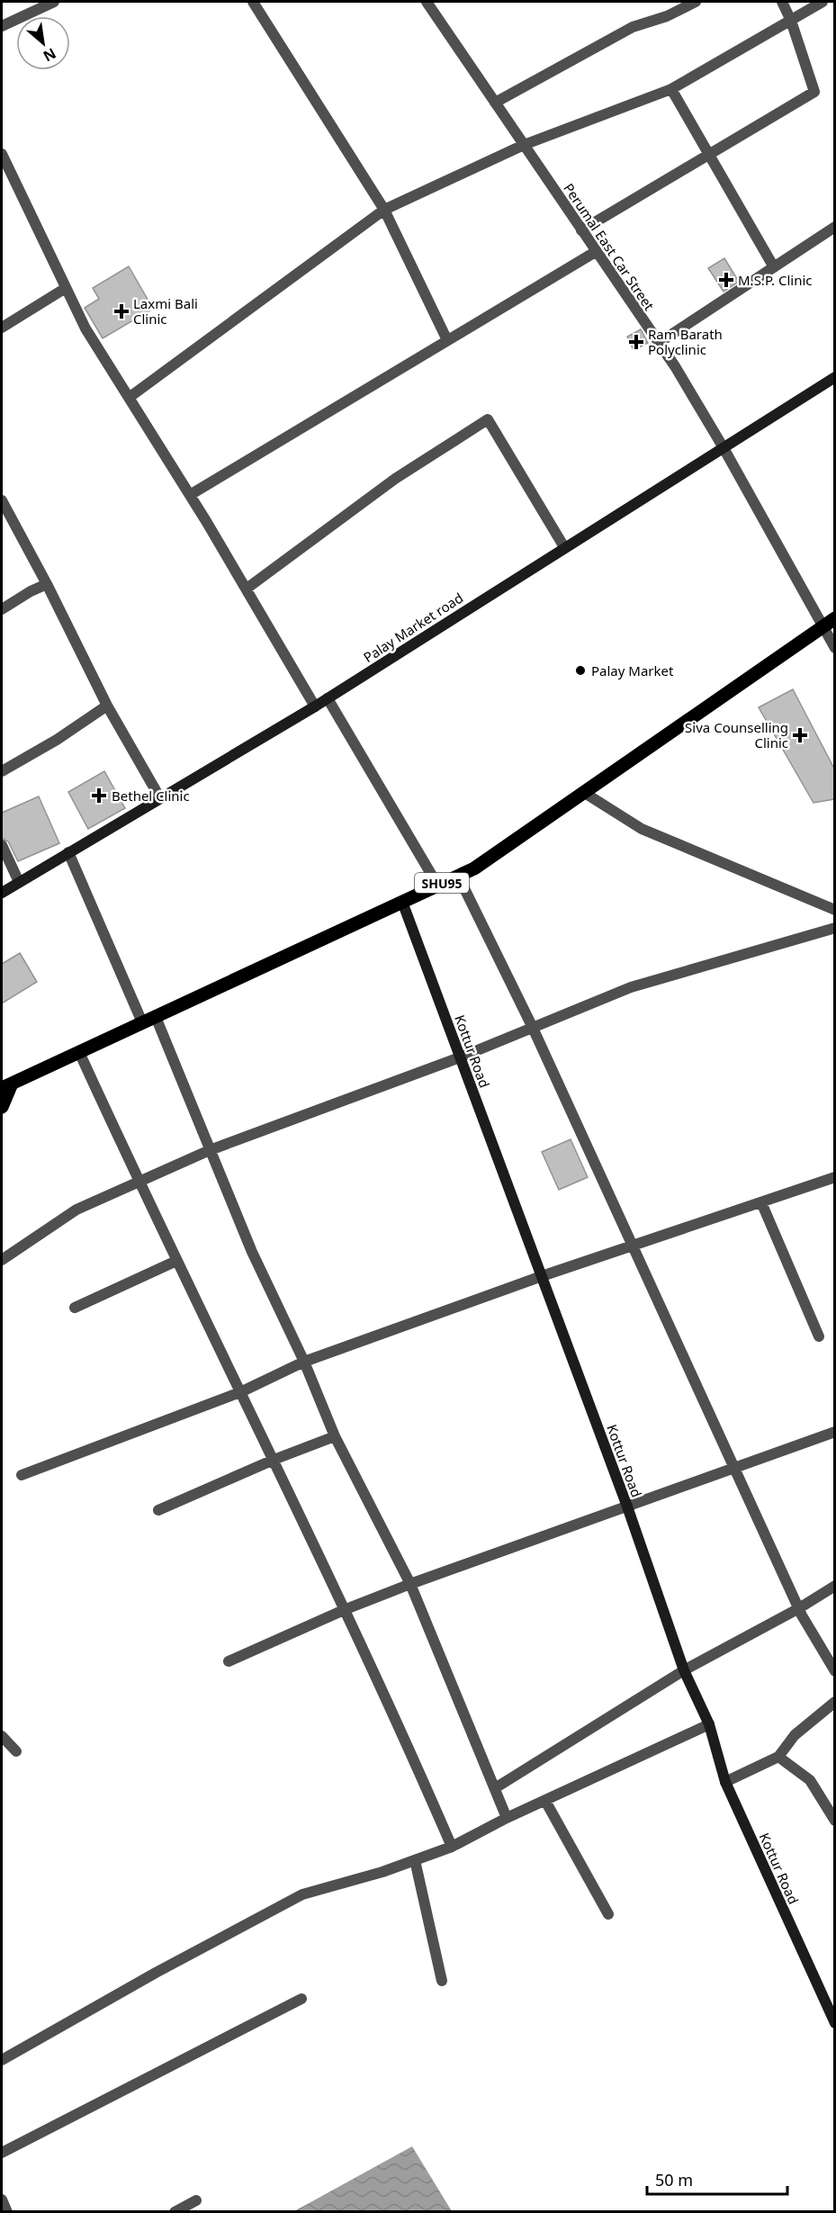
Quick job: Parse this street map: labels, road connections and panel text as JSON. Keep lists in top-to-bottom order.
{
  "streets": {
    "main road": ["SHU95"],
    "street": ["Perumal East Car Street", "Palay Market road", "Kottur Road"]
  },
  "crossings": [
    ["Perumal East Car Street", "Palay Market road"],
    ["Perumal East Car Street", "SHU95"],
    ["SHU95", "Kottur Road"]
  ],
  "places": {
    "health": [
      "M.S.P. Clinic",
      "Laxmi Bali Clinic",
      "Ram Barath Polyclinic",
      "Siva Counselling Clinic",
      "Bethel Clinic"
    ],
    "other": ["Palay Market"]
  },
  "scale_bar": "50 m",
  "north": "bottom right"
}
